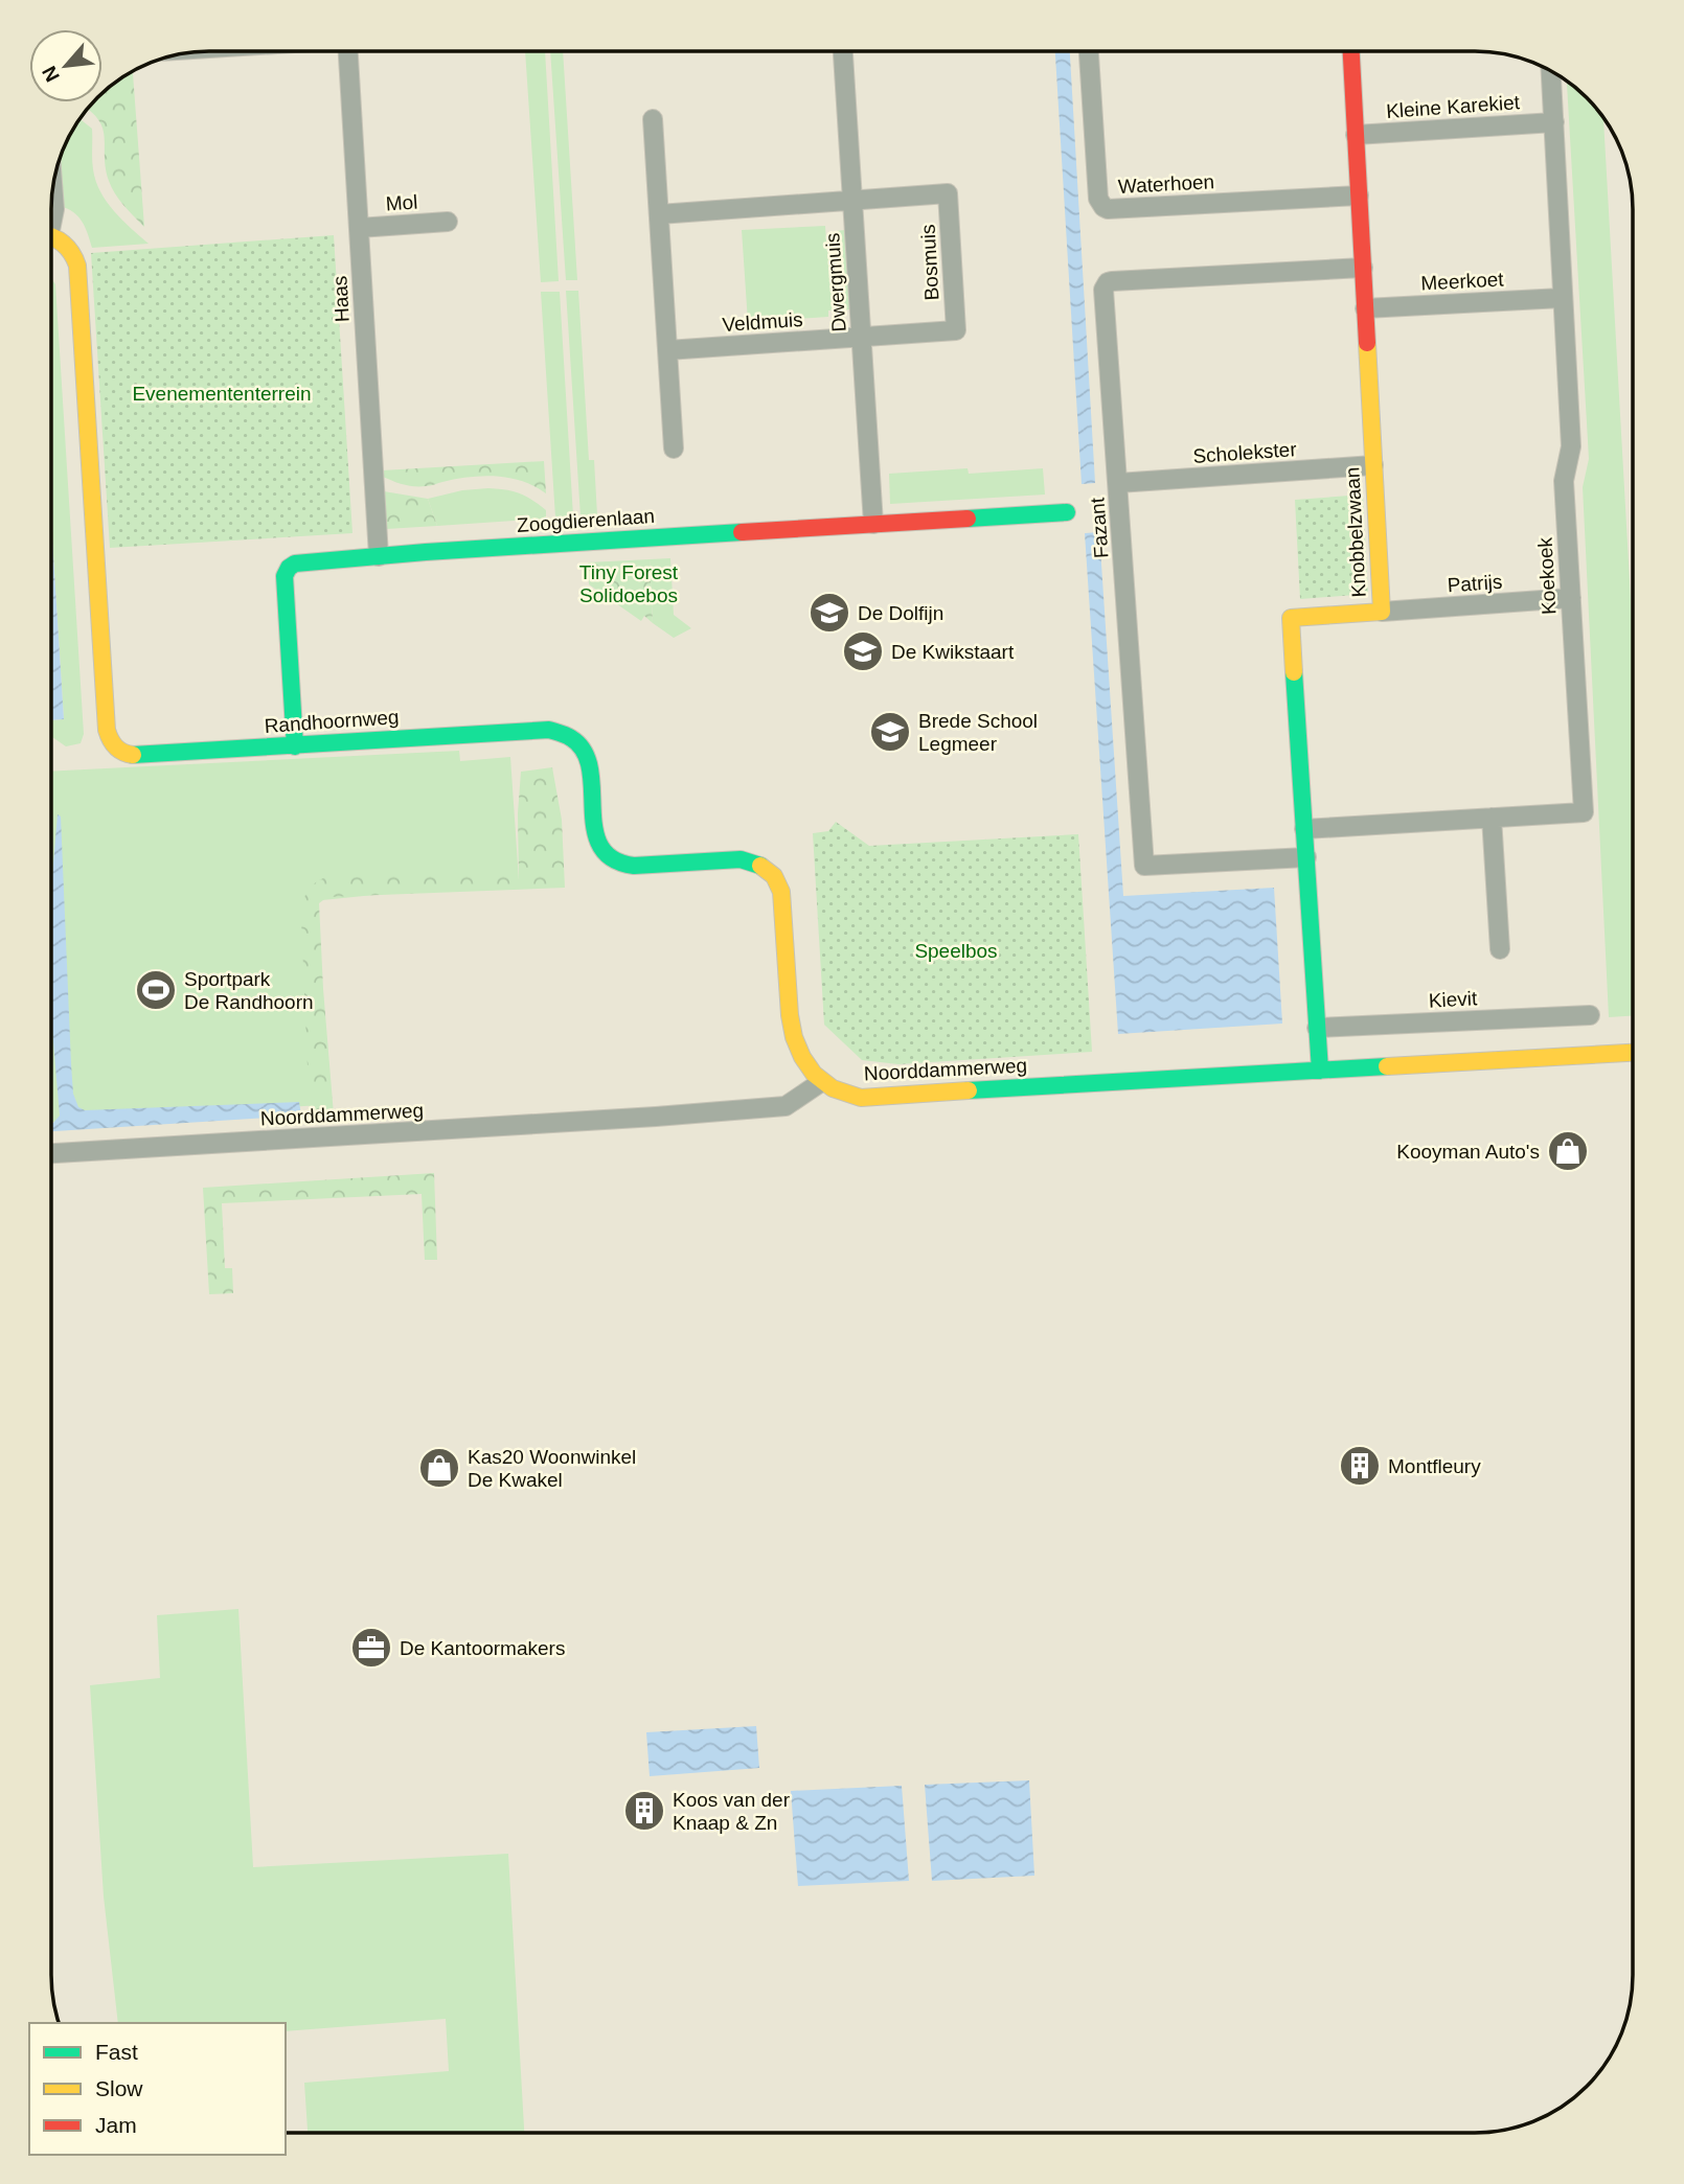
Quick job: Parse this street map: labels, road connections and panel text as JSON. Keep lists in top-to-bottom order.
{
  "streets": {
    "street": [
      "Kleine Karekiet",
      "Waterhoen",
      "Mol",
      "Bosmuis",
      "Meerkoet",
      "Dwergmuis",
      "Haas",
      "Veldmuis",
      "Scholekster",
      "Zoogdierenlaan",
      "Fazant",
      "Knobbelzwaan",
      "Koekoek",
      "Patrijs",
      "Randhoornweg",
      "Kievit",
      "Noorddammerweg"
    ]
  },
  "crossings": [
    ["Kleine Karekiet", "Knobbelzwaan"],
    ["Kleine Karekiet", "Koekoek"],
    ["Waterhoen", "Knobbelzwaan"],
    ["Mol", "Haas"],
    ["Bosmuis", "Dwergmuis"],
    ["Bosmuis", "Veldmuis"],
    ["Meerkoet", "Knobbelzwaan"],
    ["Meerkoet", "Koekoek"],
    ["Dwergmuis", "Veldmuis"],
    ["Dwergmuis", "Zoogdierenlaan"],
    ["Haas", "Zoogdierenlaan"],
    ["Scholekster", "Fazant"],
    ["Scholekster", "Knobbelzwaan"],
    ["Zoogdierenlaan", "Randhoornweg"],
    ["Fazant", "Knobbelzwaan"],
    ["Knobbelzwaan", "Koekoek"],
    ["Knobbelzwaan", "Patrijs"],
    ["Knobbelzwaan", "Kievit"],
    ["Knobbelzwaan", "Noorddammerweg"],
    ["Koekoek", "Patrijs"],
    ["Randhoornweg", "Noorddammerweg"]
  ],
  "parks": ["Evenemententerrein", "Tiny Forest Solidoebos", "Speelbos"],
  "places": {
    "school or university": ["De Dolfijn", "De Kwikstaart", "Brede School Legmeer"],
    "sports": ["Sportpark De Randhoorn"],
    "shop": ["Kooyman Auto's", "Kas20 Woonwinkel De Kwakel"],
    "building": ["Montfleury", "Koos van der Knaap & Zn"],
    "office": ["De Kantoormakers"]
  },
  "legend": ["Fast", "Slow", "Jam"],
  "north": "bottom left"
}
